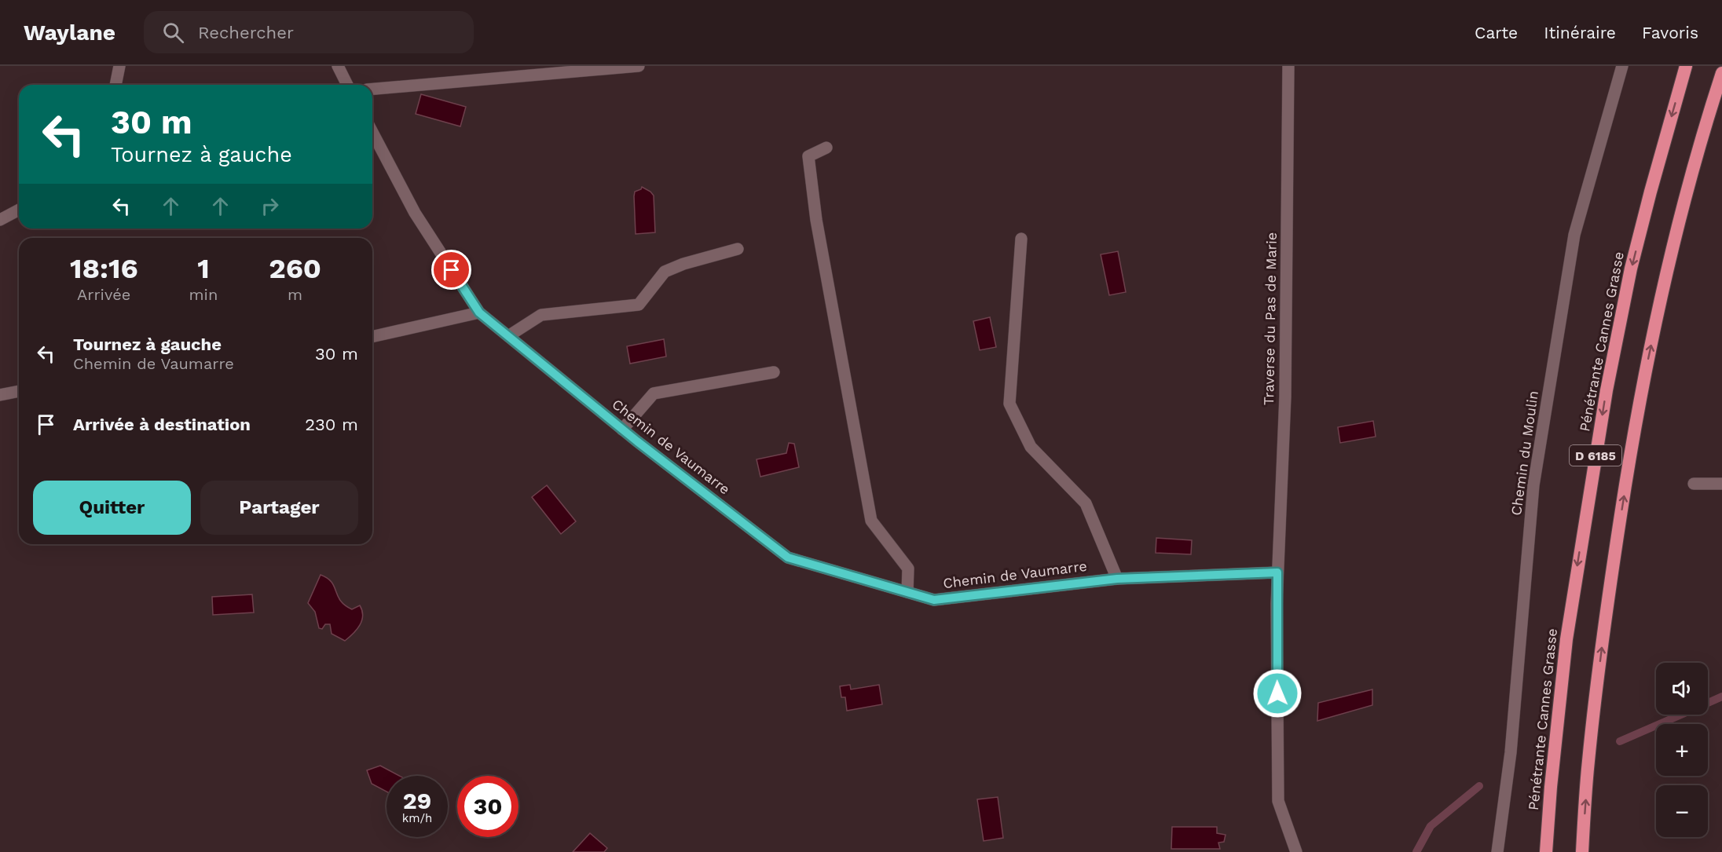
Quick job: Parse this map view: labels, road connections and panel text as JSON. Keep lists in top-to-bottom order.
{
  "streets": {
    "highway": ["Pénétrante Cannes Grasse", "D 6185"],
    "street": ["Traverse du Pas de Marie", "Chemin de Vaumarre", "Chemin du Moulin"]
  },
  "crossings": [
    ["Traverse du Pas de Marie", "Chemin de Vaumarre"]
  ],
  "page": {
    "header": "Waylane",
    "search": "Rechercher",
    "nav": ["Carte", "Itinéraire", "Favoris"],
    "turn": ["30 m", "Tournez à gauche"],
    "eta": [
      "18:16",
      "Arrivée",
      "1",
      "min",
      "260",
      "m"
    ],
    "list": [
      {
        "name": "Tournez à gauche",
        "note": "Chemin de Vaumarre",
        "value": "30 m"
      },
      {
        "name": "Arrivée à destination",
        "value": "230 m"
      }
    ],
    "buttons": ["Quitter", "Partager"],
    "map_buttons": ["+", "−"],
    "speed": "29 km/h",
    "limit": "30"
  }
}
